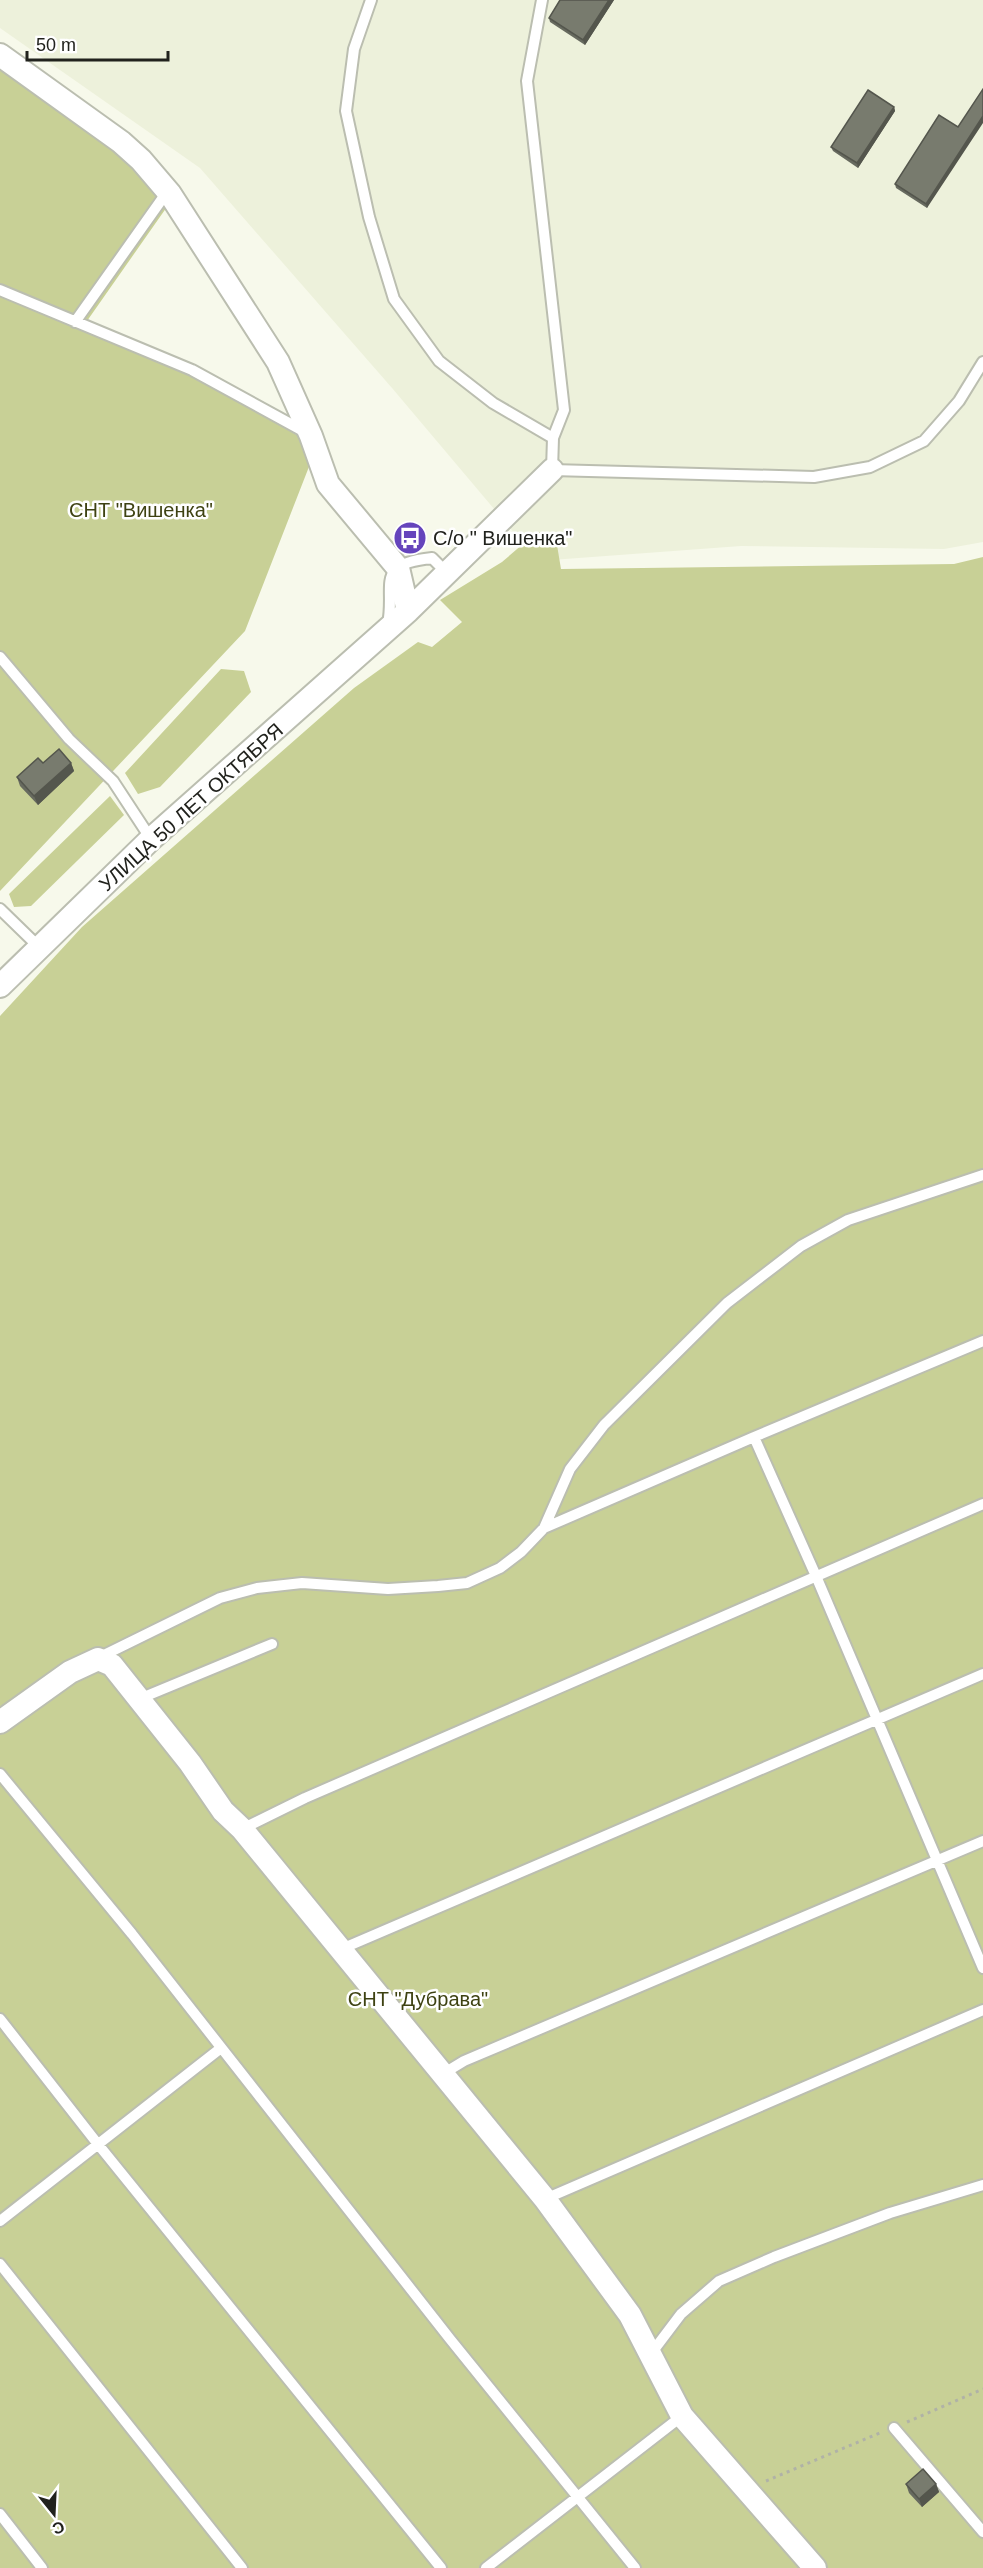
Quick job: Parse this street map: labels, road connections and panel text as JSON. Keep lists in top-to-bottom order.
{
  "streets": {
    "street": ["УЛИЦА 50 ЛЕТ ОКТЯБРЯ"]
  },
  "parks": ["СНТ \"Вишенка\"", "СНТ \"Дубрава\""],
  "places": {
    "bus stop": ["С/о \" Вишенка\""]
  },
  "scale_bar": "50 m",
  "north": "bottom"
}
